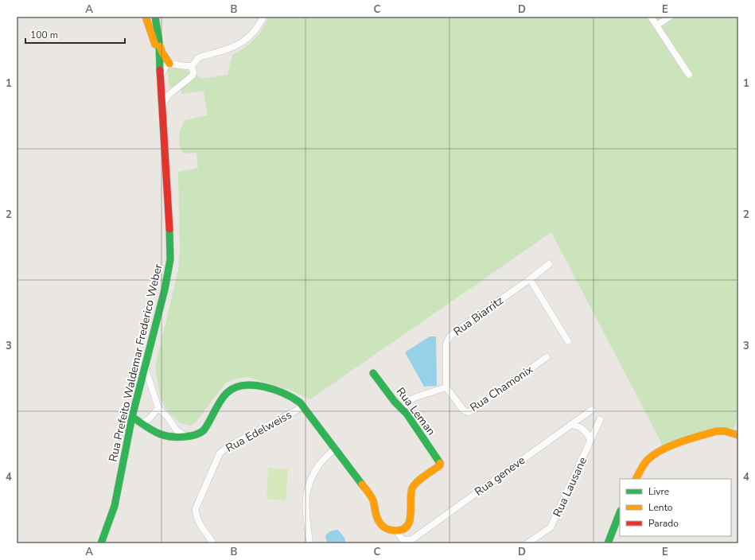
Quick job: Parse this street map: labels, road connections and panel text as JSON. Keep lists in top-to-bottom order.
{
  "streets": {
    "street": [
      "Rua Biarritz",
      "Rua Prefeito Waldemar Frederico Weber",
      "Rua Chamonix",
      "Rua Leman",
      "Rua Edelweiss",
      "Rua geneve",
      "Rua Lausane"
    ]
  },
  "crossings": [
    ["Rua Biarritz", "Rua Chamonix"],
    ["Rua Leman", "Rua geneve"]
  ],
  "legend": ["Livre", "Lento", "Parado"],
  "scale_bar": "100 m",
  "grid": {
    "columns": [
      "A",
      "B",
      "C",
      "D",
      "E"
    ],
    "rows": [
      "1",
      "2",
      "3",
      "4"
    ]
  }
}
